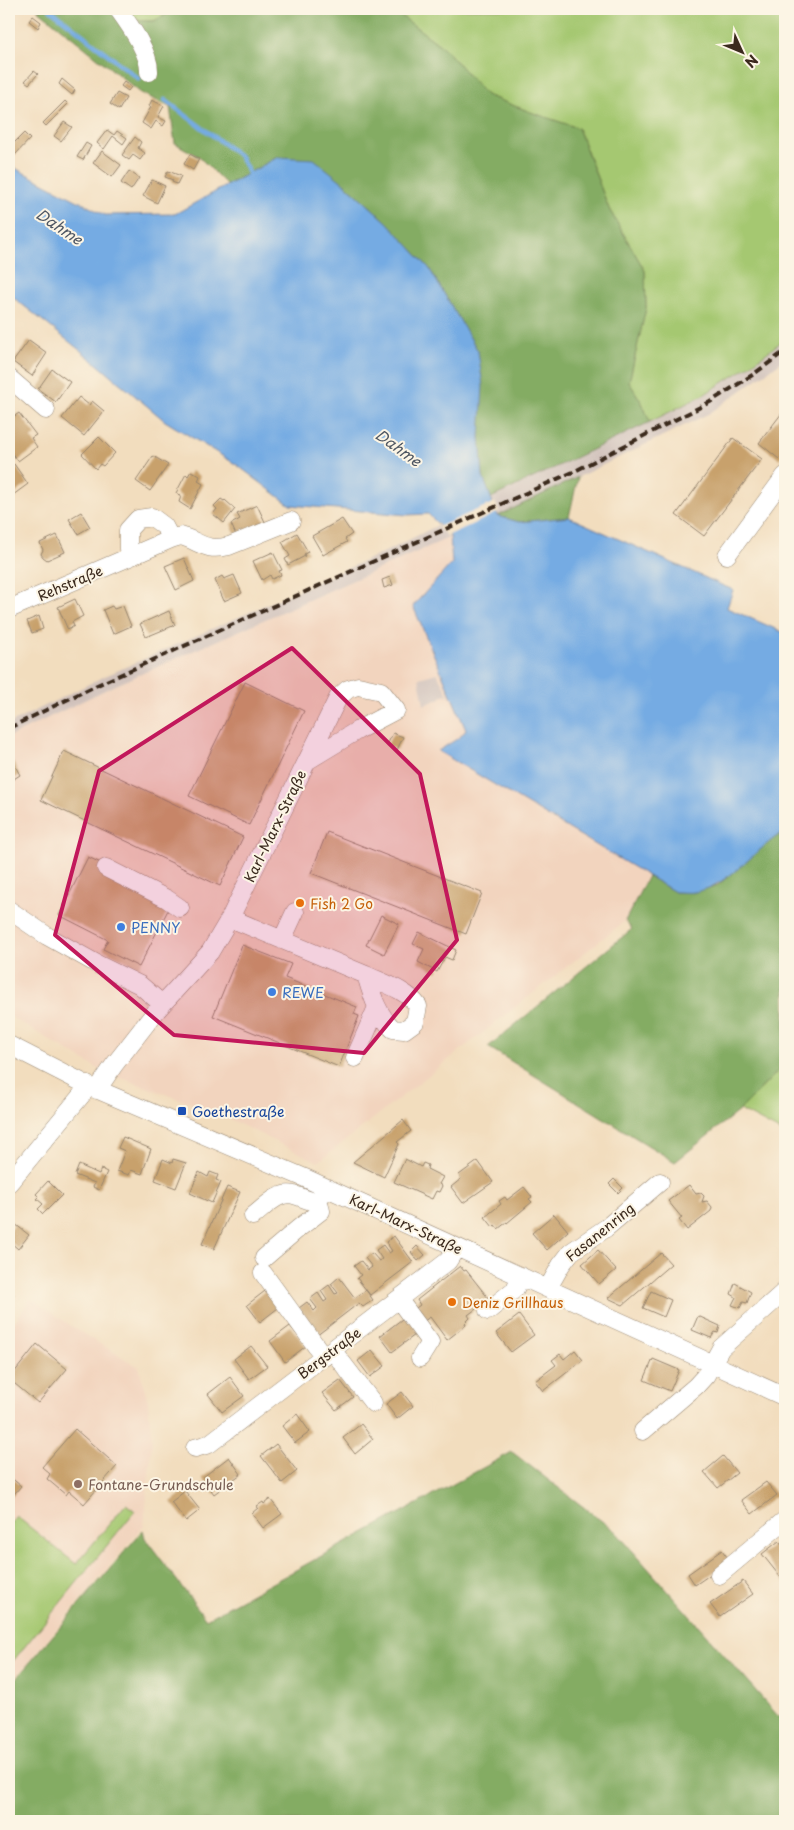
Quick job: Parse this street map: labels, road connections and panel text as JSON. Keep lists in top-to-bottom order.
{
  "streets": {
    "street": [
      "Rehstraße",
      "Karl-Marx-Straße",
      "Fasanenring",
      "Bergstraße"
    ]
  },
  "crossings": [
    ["Karl-Marx-Straße", "Fasanenring"],
    ["Karl-Marx-Straße", "Bergstraße"]
  ],
  "water": ["Dahme"],
  "places": {
    "other": [
      "Fish 2 Go",
      "PENNY",
      "REWE",
      "Deniz Grillhaus",
      "Fontane-Grundschule"
    ],
    "transit": ["Goethestraße"]
  },
  "north": "bottom right"
}
